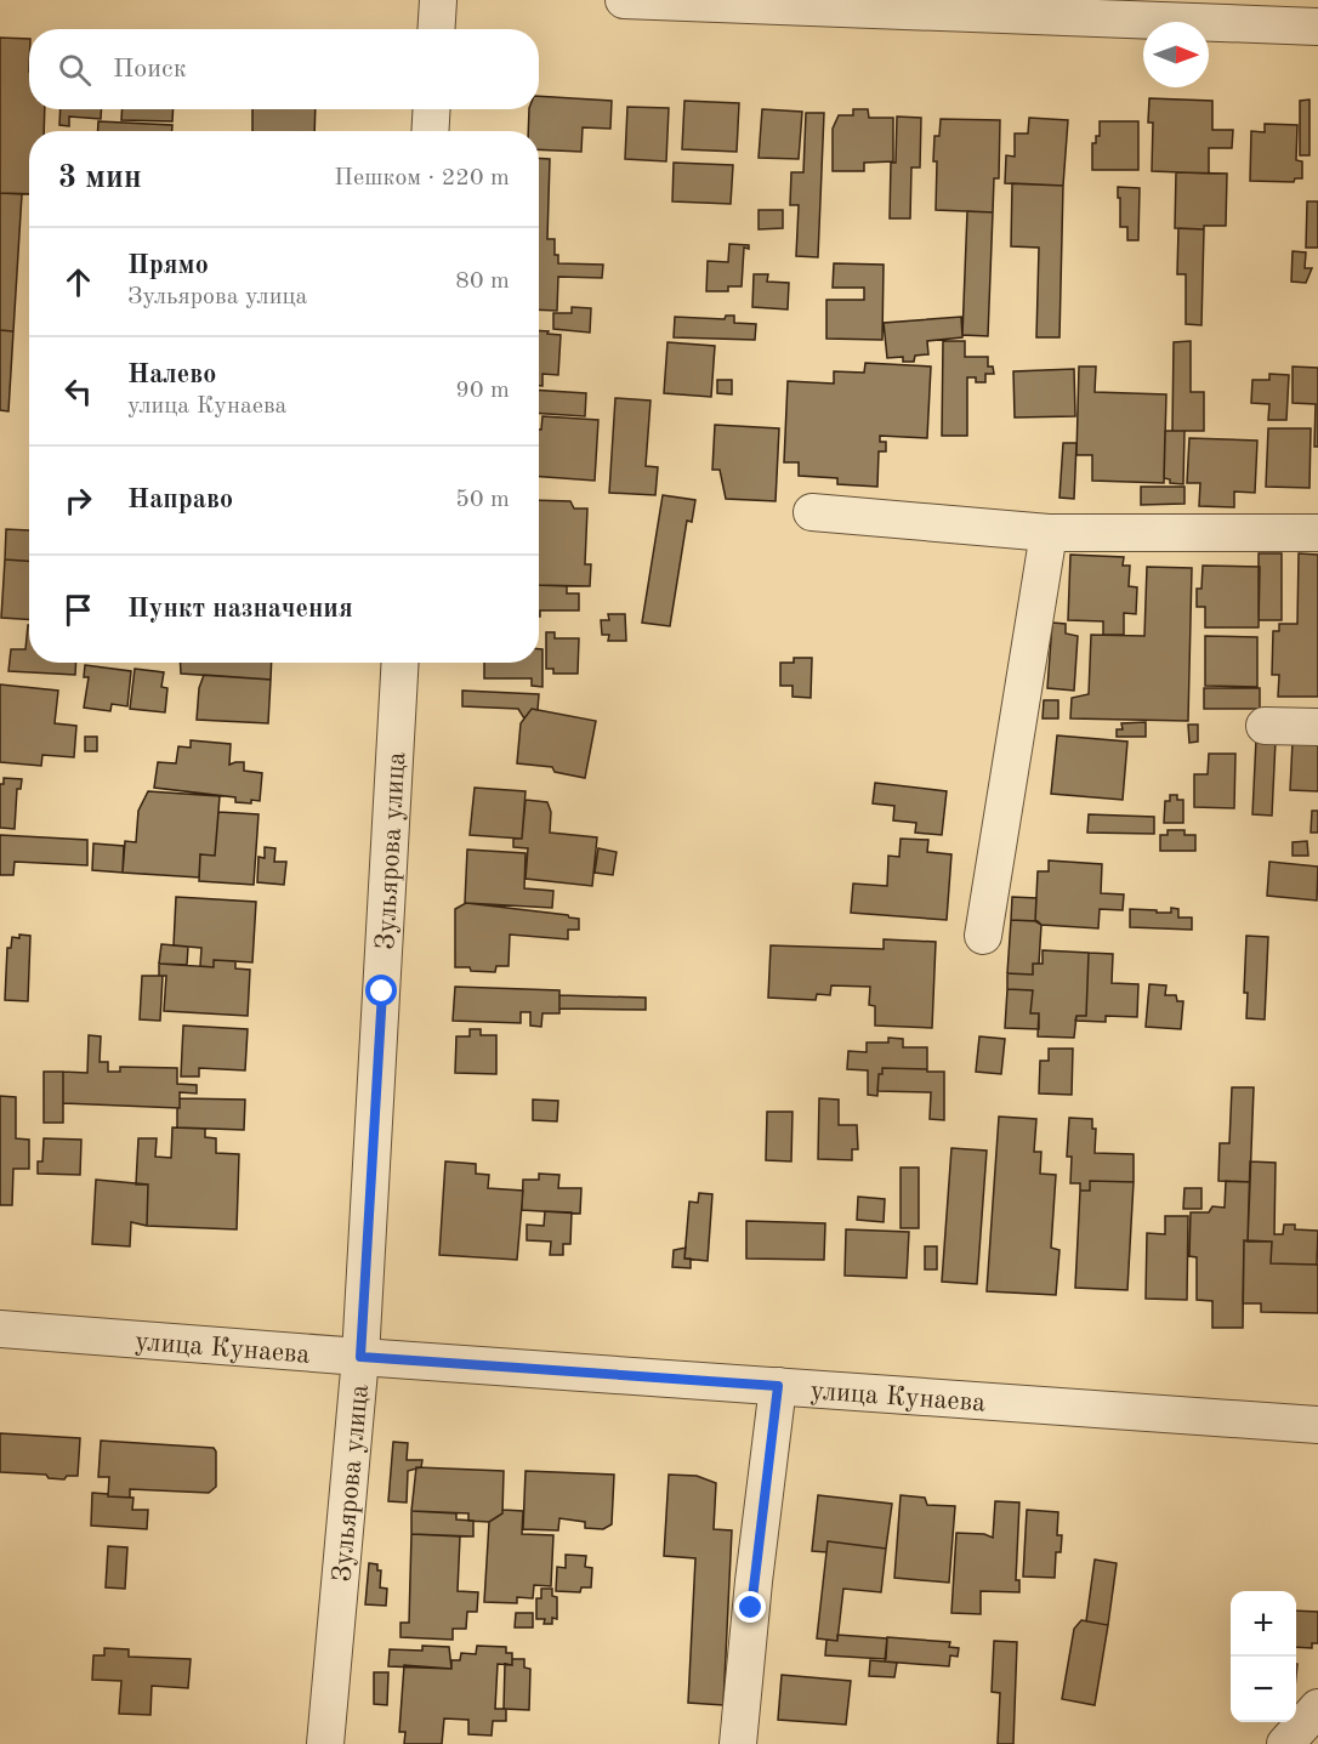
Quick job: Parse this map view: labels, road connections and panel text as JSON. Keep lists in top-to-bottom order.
{
  "streets": {
    "street": ["Зульярова улица", "улица Кунаева"]
  },
  "crossings": [
    ["Зульярова улица", "улица Кунаева"]
  ],
  "north": "right",
  "page": {
    "search": "Поиск",
    "heading": ["3 мин", "Пешком · 220 m"],
    "list": [
      ["Прямо", "Зульярова улица", "80 m"],
      ["Налево", "улица Кунаева", "90 m"],
      ["Направо", "50 m"],
      "Пункт назначения"
    ],
    "map_buttons": ["+", "−"]
  }
}
